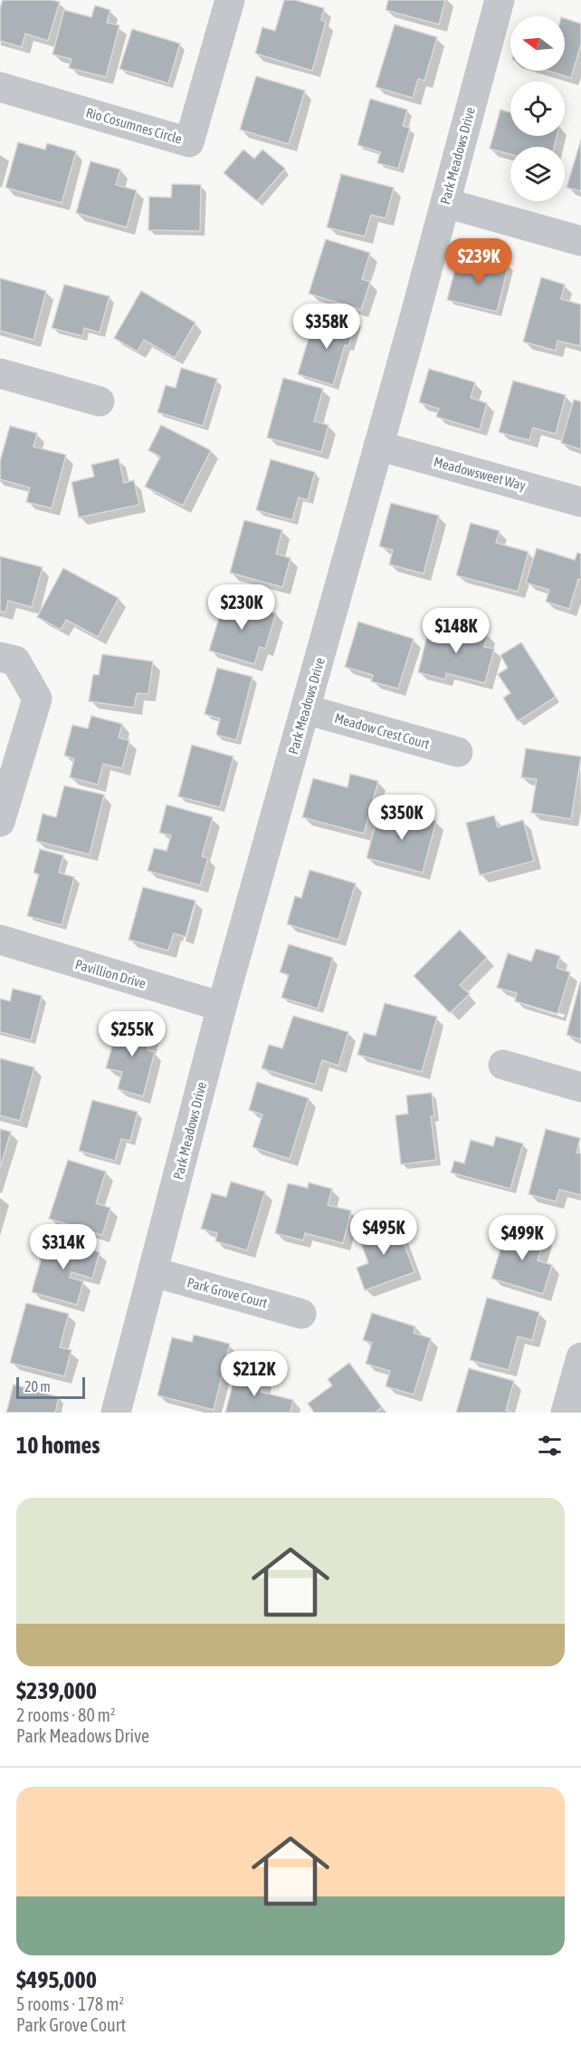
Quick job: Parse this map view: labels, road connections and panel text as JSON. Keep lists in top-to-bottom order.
{
  "streets": {
    "street": [
      "Rio Cosumnes Circle",
      "Park Meadows Drive",
      "Meadowsweet Way",
      "Meadow Crest Court",
      "Pavillion Drive",
      "Park Grove Court"
    ]
  },
  "crossings": [
    ["Park Meadows Drive", "Meadowsweet Way"],
    ["Park Meadows Drive", "Meadow Crest Court"],
    ["Park Meadows Drive", "Pavillion Drive"],
    ["Park Meadows Drive", "Park Grove Court"]
  ],
  "scale_bar": "20 m",
  "north": "left",
  "page": {
    "price": [
      "$239K",
      "$358K",
      "$230K",
      "$148K",
      "$350K",
      "$255K",
      "$495K",
      "$499K",
      "$314K",
      "$212K"
    ],
    "scale": "20 m",
    "heading": "10 homes",
    "list": [
      {
        "name": "$239,000",
        "note": "2 rooms · 80 m² · Park Meadows Drive"
      },
      {
        "name": "$495,000",
        "note": "5 rooms · 178 m² · Park Grove Court"
      }
    ]
  }
}
